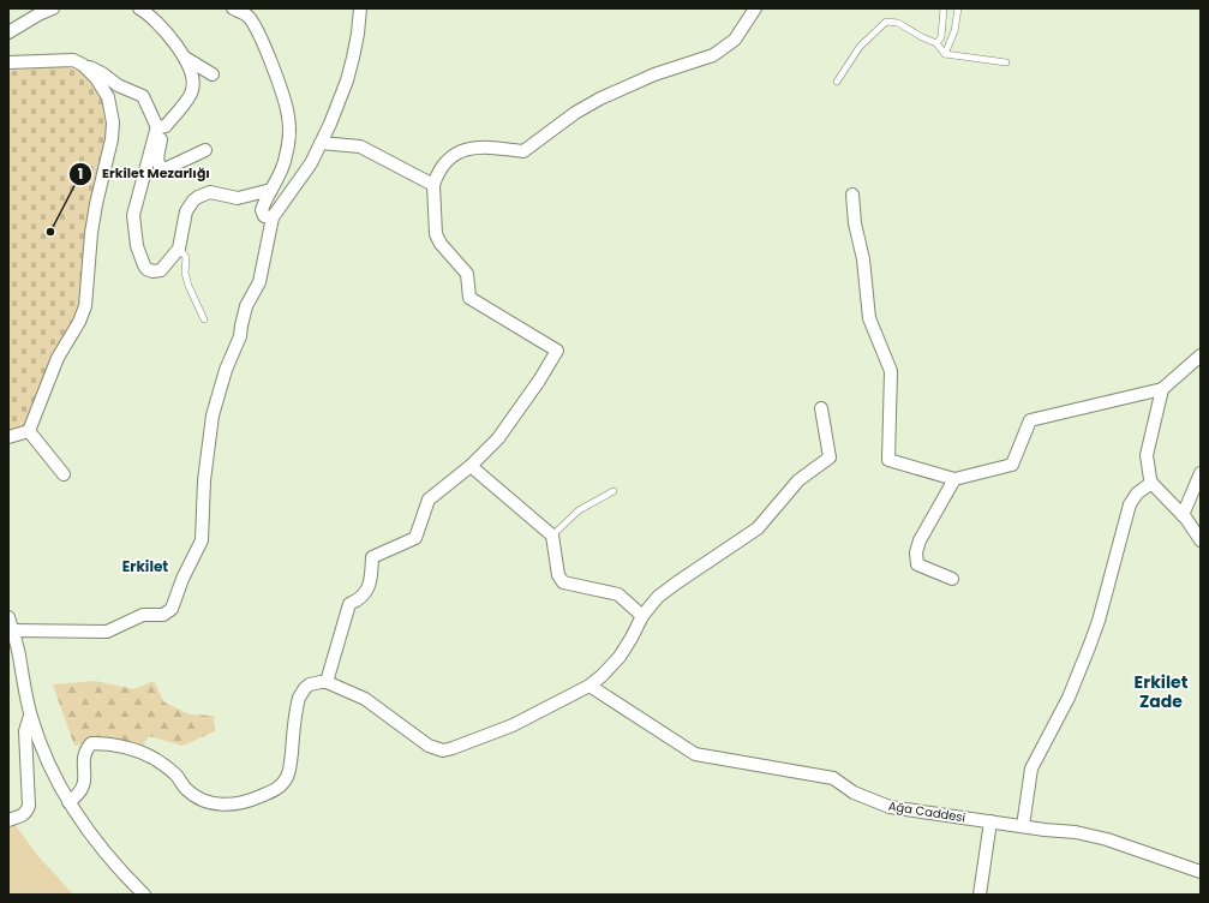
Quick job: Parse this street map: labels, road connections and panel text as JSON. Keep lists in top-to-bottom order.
{
  "streets": {
    "street": ["Ağa Caddesi"]
  },
  "districts": ["Erkilet", "Erkilet Zade"],
  "places": ["Erkilet Mezarlığı"]
}
